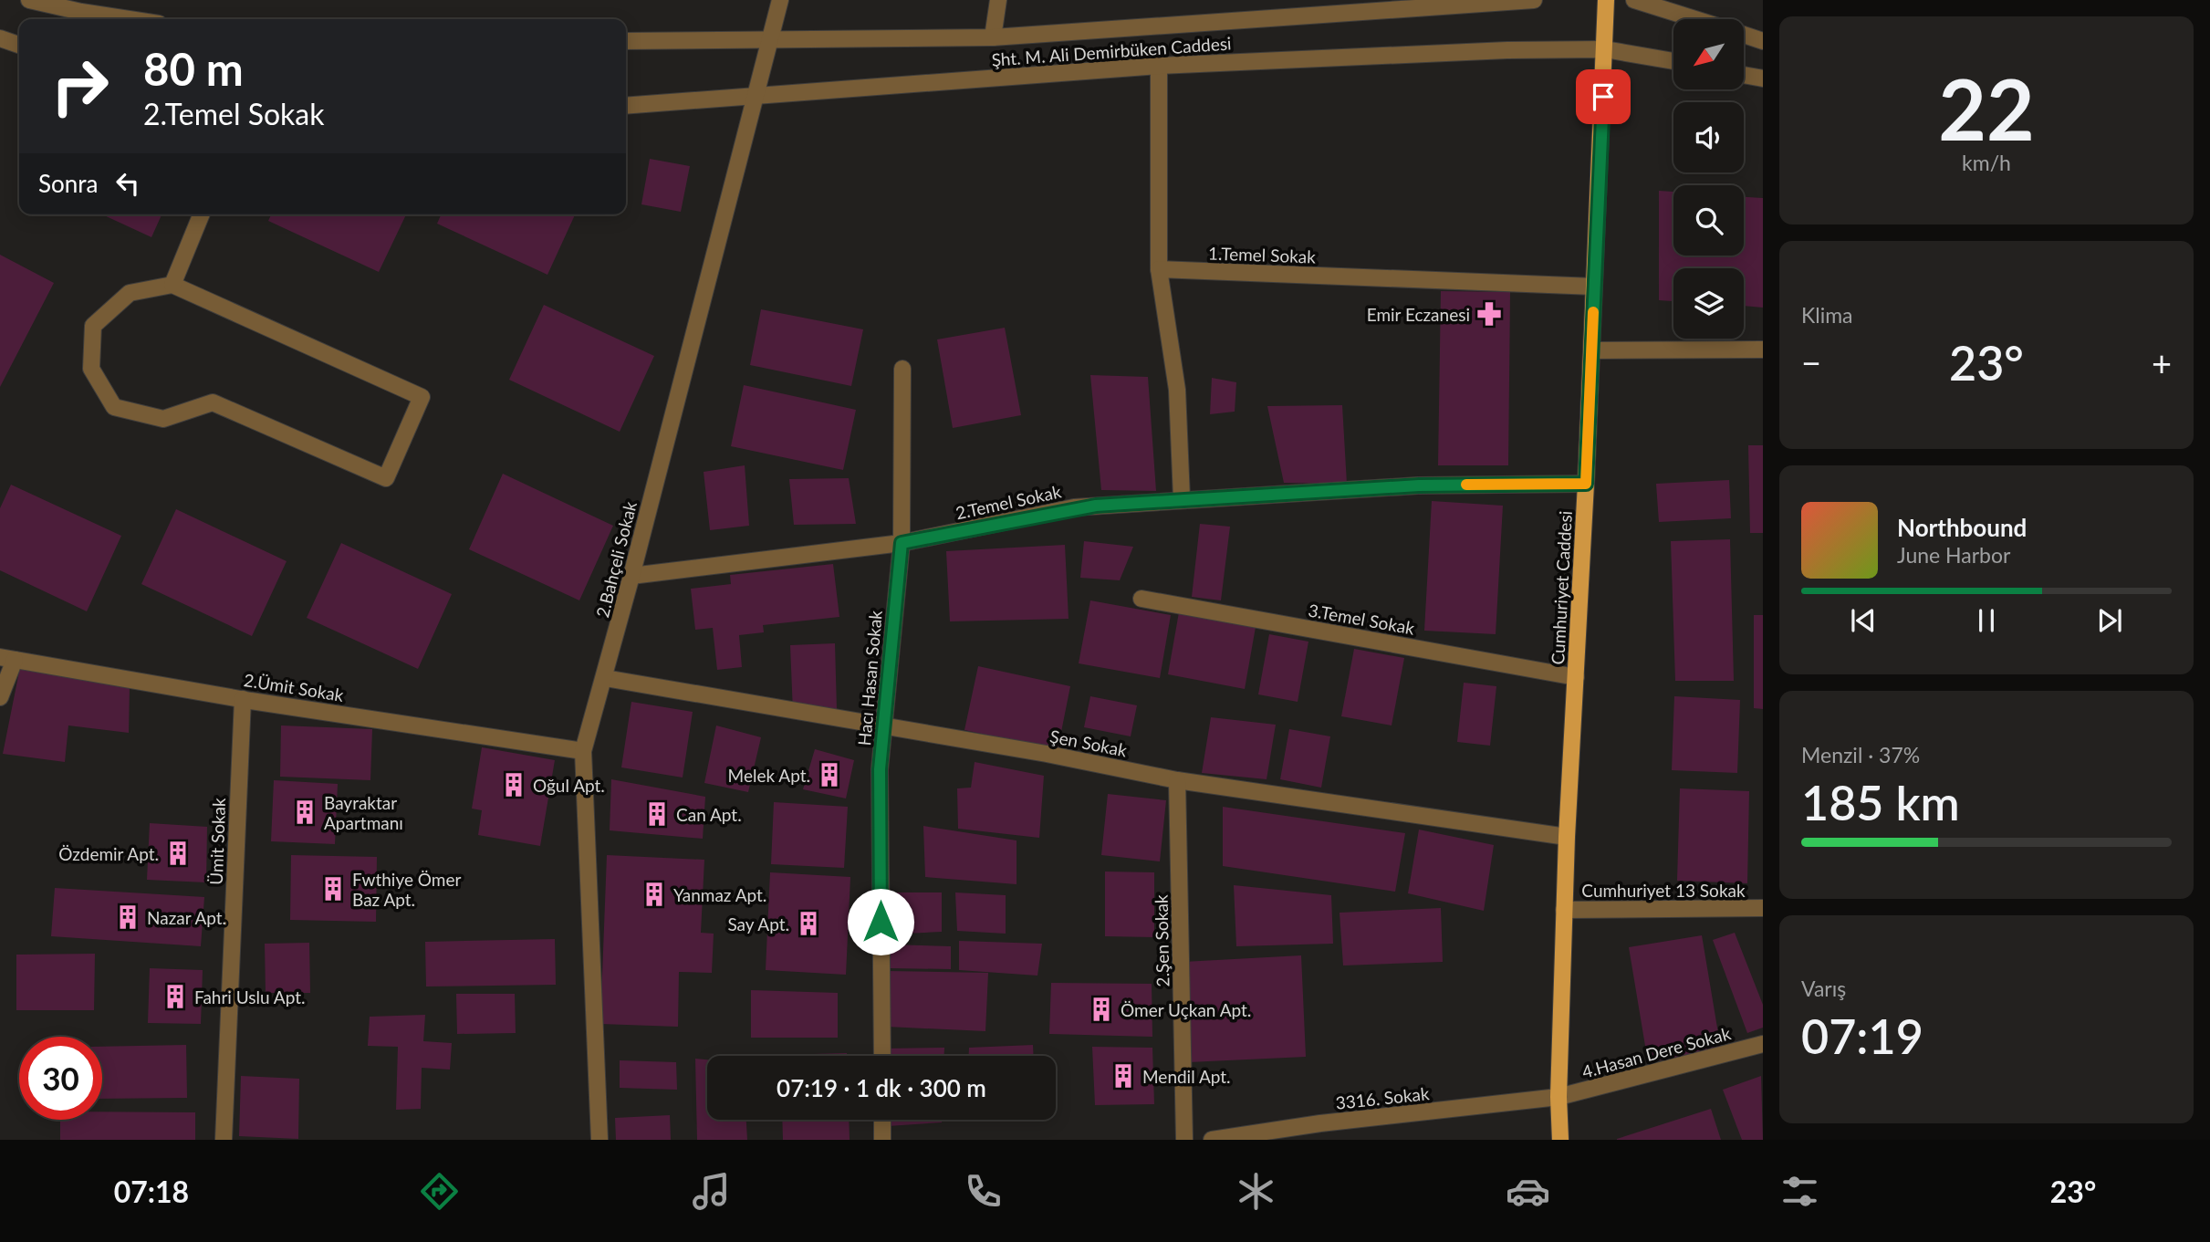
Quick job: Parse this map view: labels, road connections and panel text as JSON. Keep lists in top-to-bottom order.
{
  "streets": {
    "main road": ["Cumhuriyet Caddesi"],
    "street": [
      "Şht. M. Ali Demirbüken Caddesi",
      "1.Temel Sokak",
      "2.Temel Sokak",
      "2.Bahçeli Sokak",
      "3.Temel Sokak",
      "Hacı Hasan Sokak",
      "2.Ümit Sokak",
      "Şen Sokak",
      "Ümit Sokak",
      "Cumhuriyet 13 Sokak",
      "2.Şen Sokak",
      "4.Hasan Dere Sokak",
      "3316. Sokak"
    ]
  },
  "crossings": [
    ["Şht. M. Ali Demirbüken Caddesi", "2.Bahçeli Sokak"],
    ["Şht. M. Ali Demirbüken Caddesi", "Cumhuriyet Caddesi"],
    ["1.Temel Sokak", "Cumhuriyet Caddesi"],
    ["2.Temel Sokak", "2.Bahçeli Sokak"],
    ["2.Temel Sokak", "Cumhuriyet Caddesi"],
    ["2.Temel Sokak", "Hacı Hasan Sokak"],
    ["2.Bahçeli Sokak", "2.Ümit Sokak"],
    ["2.Bahçeli Sokak", "Şen Sokak"],
    ["Cumhuriyet Caddesi", "3.Temel Sokak"],
    ["Cumhuriyet Caddesi", "Şen Sokak"],
    ["Cumhuriyet Caddesi", "Cumhuriyet 13 Sokak"],
    ["Cumhuriyet Caddesi", "4.Hasan Dere Sokak"],
    ["Cumhuriyet Caddesi", "3316. Sokak"],
    ["Hacı Hasan Sokak", "Şen Sokak"],
    ["2.Ümit Sokak", "Ümit Sokak"],
    ["Şen Sokak", "2.Şen Sokak"],
    ["4.Hasan Dere Sokak", "3316. Sokak"]
  ],
  "places": {
    "pharmacy": ["Emir Eczanesi"],
    "building": [
      "Melek Apt.",
      "Oğul Apt.",
      "Bayraktar Apartmanı",
      "Can Apt.",
      "Özdemir Apt.",
      "Fwthiye Ömer Baz Apt.",
      "Yanmaz Apt.",
      "Nazar Apt.",
      "Say Apt.",
      "Fahri Uslu Apt.",
      "Ömer Uçkan Apt.",
      "Mendil Apt."
    ]
  },
  "north": "bottom left",
  "page": {
    "tile": [
      ["22", "km/h"],
      "Klima",
      ["Menzil · 37%", "185 km"],
      ["Varış", "07:19"]
    ],
    "turn": ["80 m", "2.Temel Sokak"],
    "then": "Sonra",
    "heat": ["−", "23°", "+"],
    "song": ["Northbound", "June Harbor"],
    "limit": "30",
    "trip": "07:19 · 1 dk · 300 m",
    "tabs": ["07:18", "23°"]
  }
}
